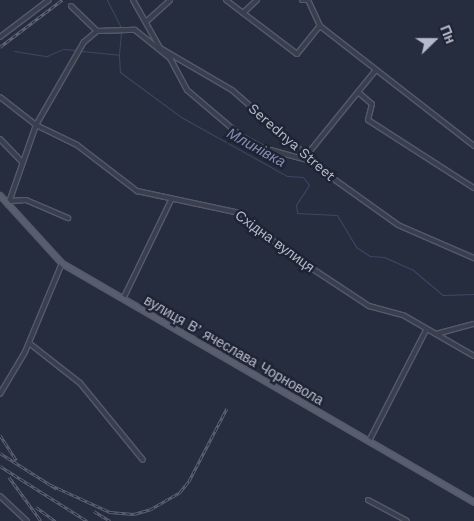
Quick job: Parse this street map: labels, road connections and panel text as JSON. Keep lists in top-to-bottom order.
{
  "streets": {
    "main road": ["вулиця Вʼячеслава Чорновола"],
    "street": ["Serednya Street", "Східна вулиця"]
  },
  "water": ["Млинівка"],
  "north": "right"
}
